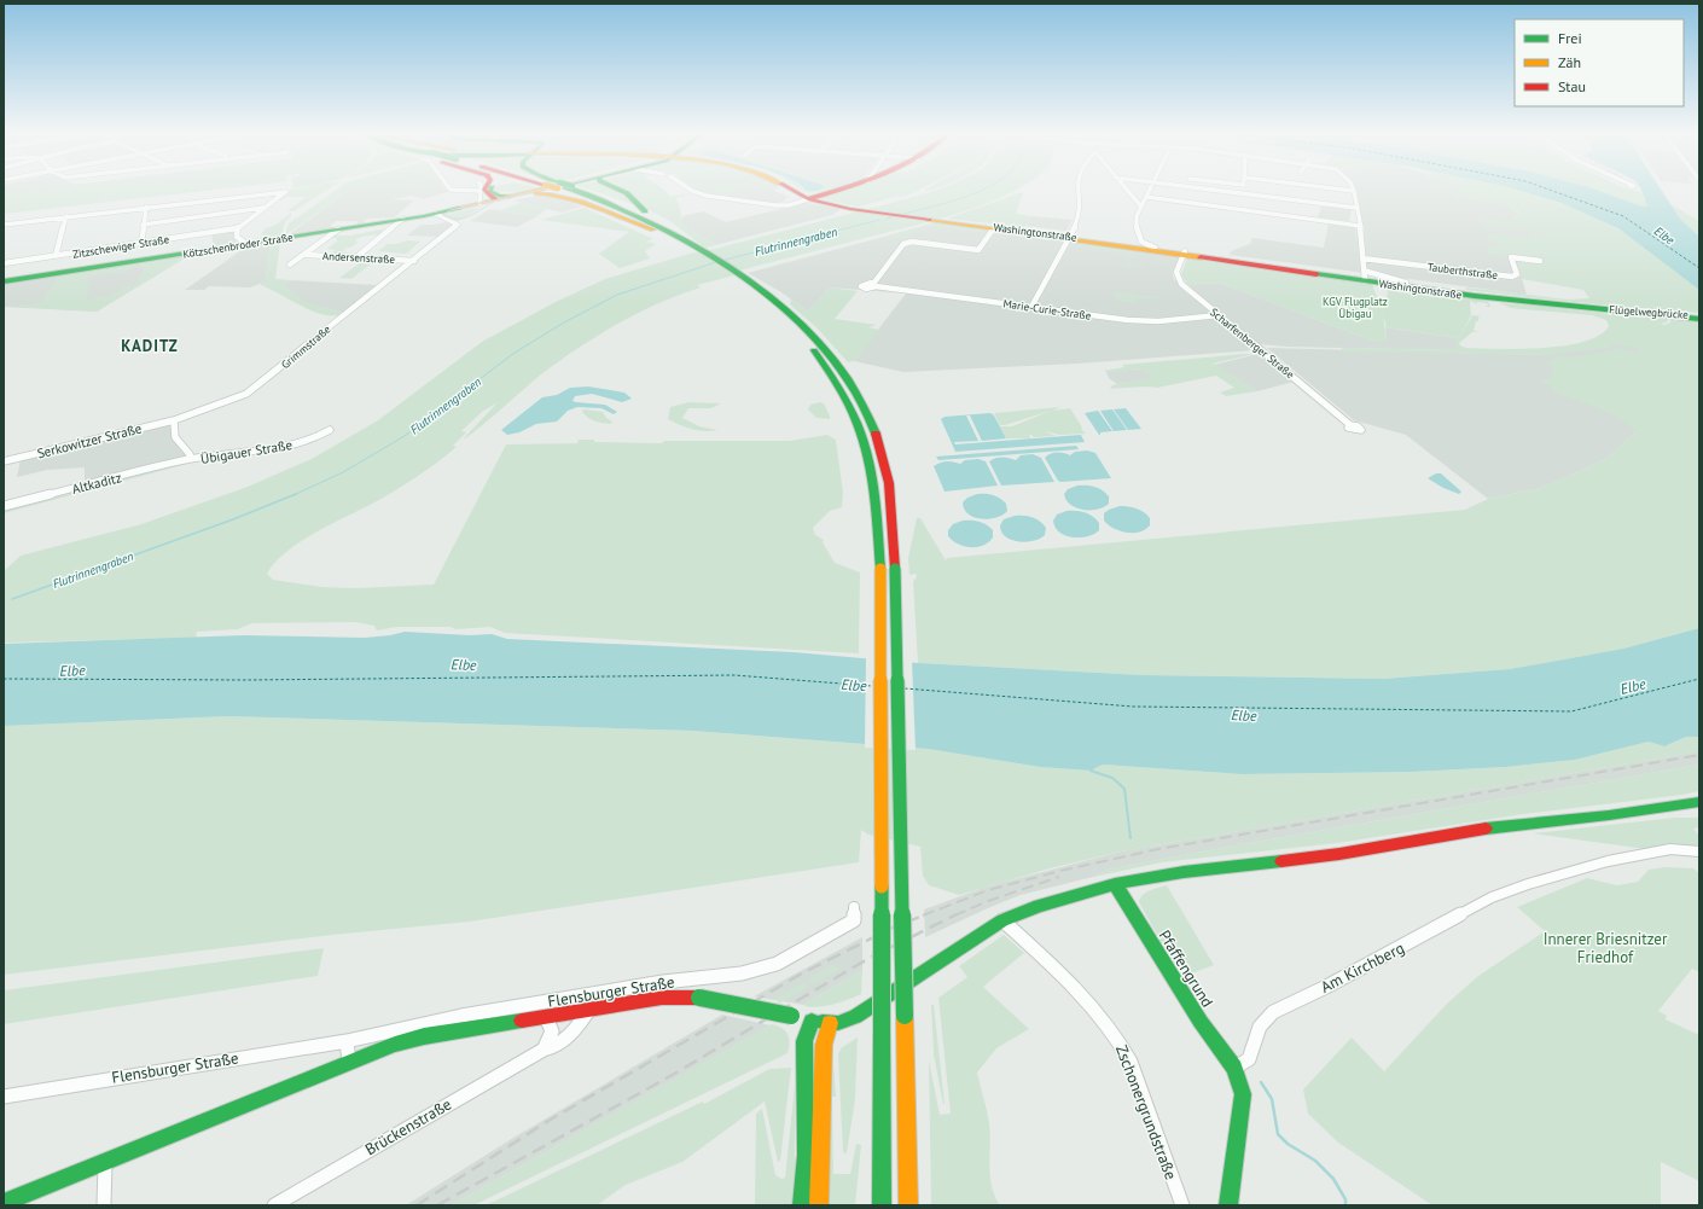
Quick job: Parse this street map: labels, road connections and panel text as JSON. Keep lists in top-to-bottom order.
{
  "streets": {
    "main road": [
      "Washingtonstraße",
      "Kötzschenbroder Straße",
      "Flügelwegbrücke",
      "Pfaffengrund"
    ],
    "street": [
      "Zitzschewiger Straße",
      "Andersenstraße",
      "Tauberthstraße",
      "Marie-Curie-Straße",
      "Scharfenberger Straße",
      "Grimmstraße",
      "Serkowitzer Straße",
      "Übigauer Straße",
      "Altkaditz",
      "Am Kirchberg",
      "Flensburger Straße",
      "Zschonergrundstraße",
      "Brückenstraße"
    ]
  },
  "crossings": [
    ["Washingtonstraße", "Marie-Curie-Straße"],
    ["Washingtonstraße", "Flügelwegbrücke"],
    ["Washingtonstraße", "Scharfenberger Straße"],
    ["Kötzschenbroder Straße", "Grimmstraße"],
    ["Andersenstraße", "Grimmstraße"],
    ["Marie-Curie-Straße", "Scharfenberger Straße"],
    ["Grimmstraße", "Serkowitzer Straße"],
    ["Übigauer Straße", "Altkaditz"],
    ["Am Kirchberg", "Pfaffengrund"]
  ],
  "districts": ["KADITZ"],
  "water": ["Elbe", "Flutrinnengraben"],
  "parks": ["KGV Flugplatz Übigau", "Innerer Briesnitzer Friedhof"],
  "legend": ["Frei", "Zäh", "Stau"]
}
